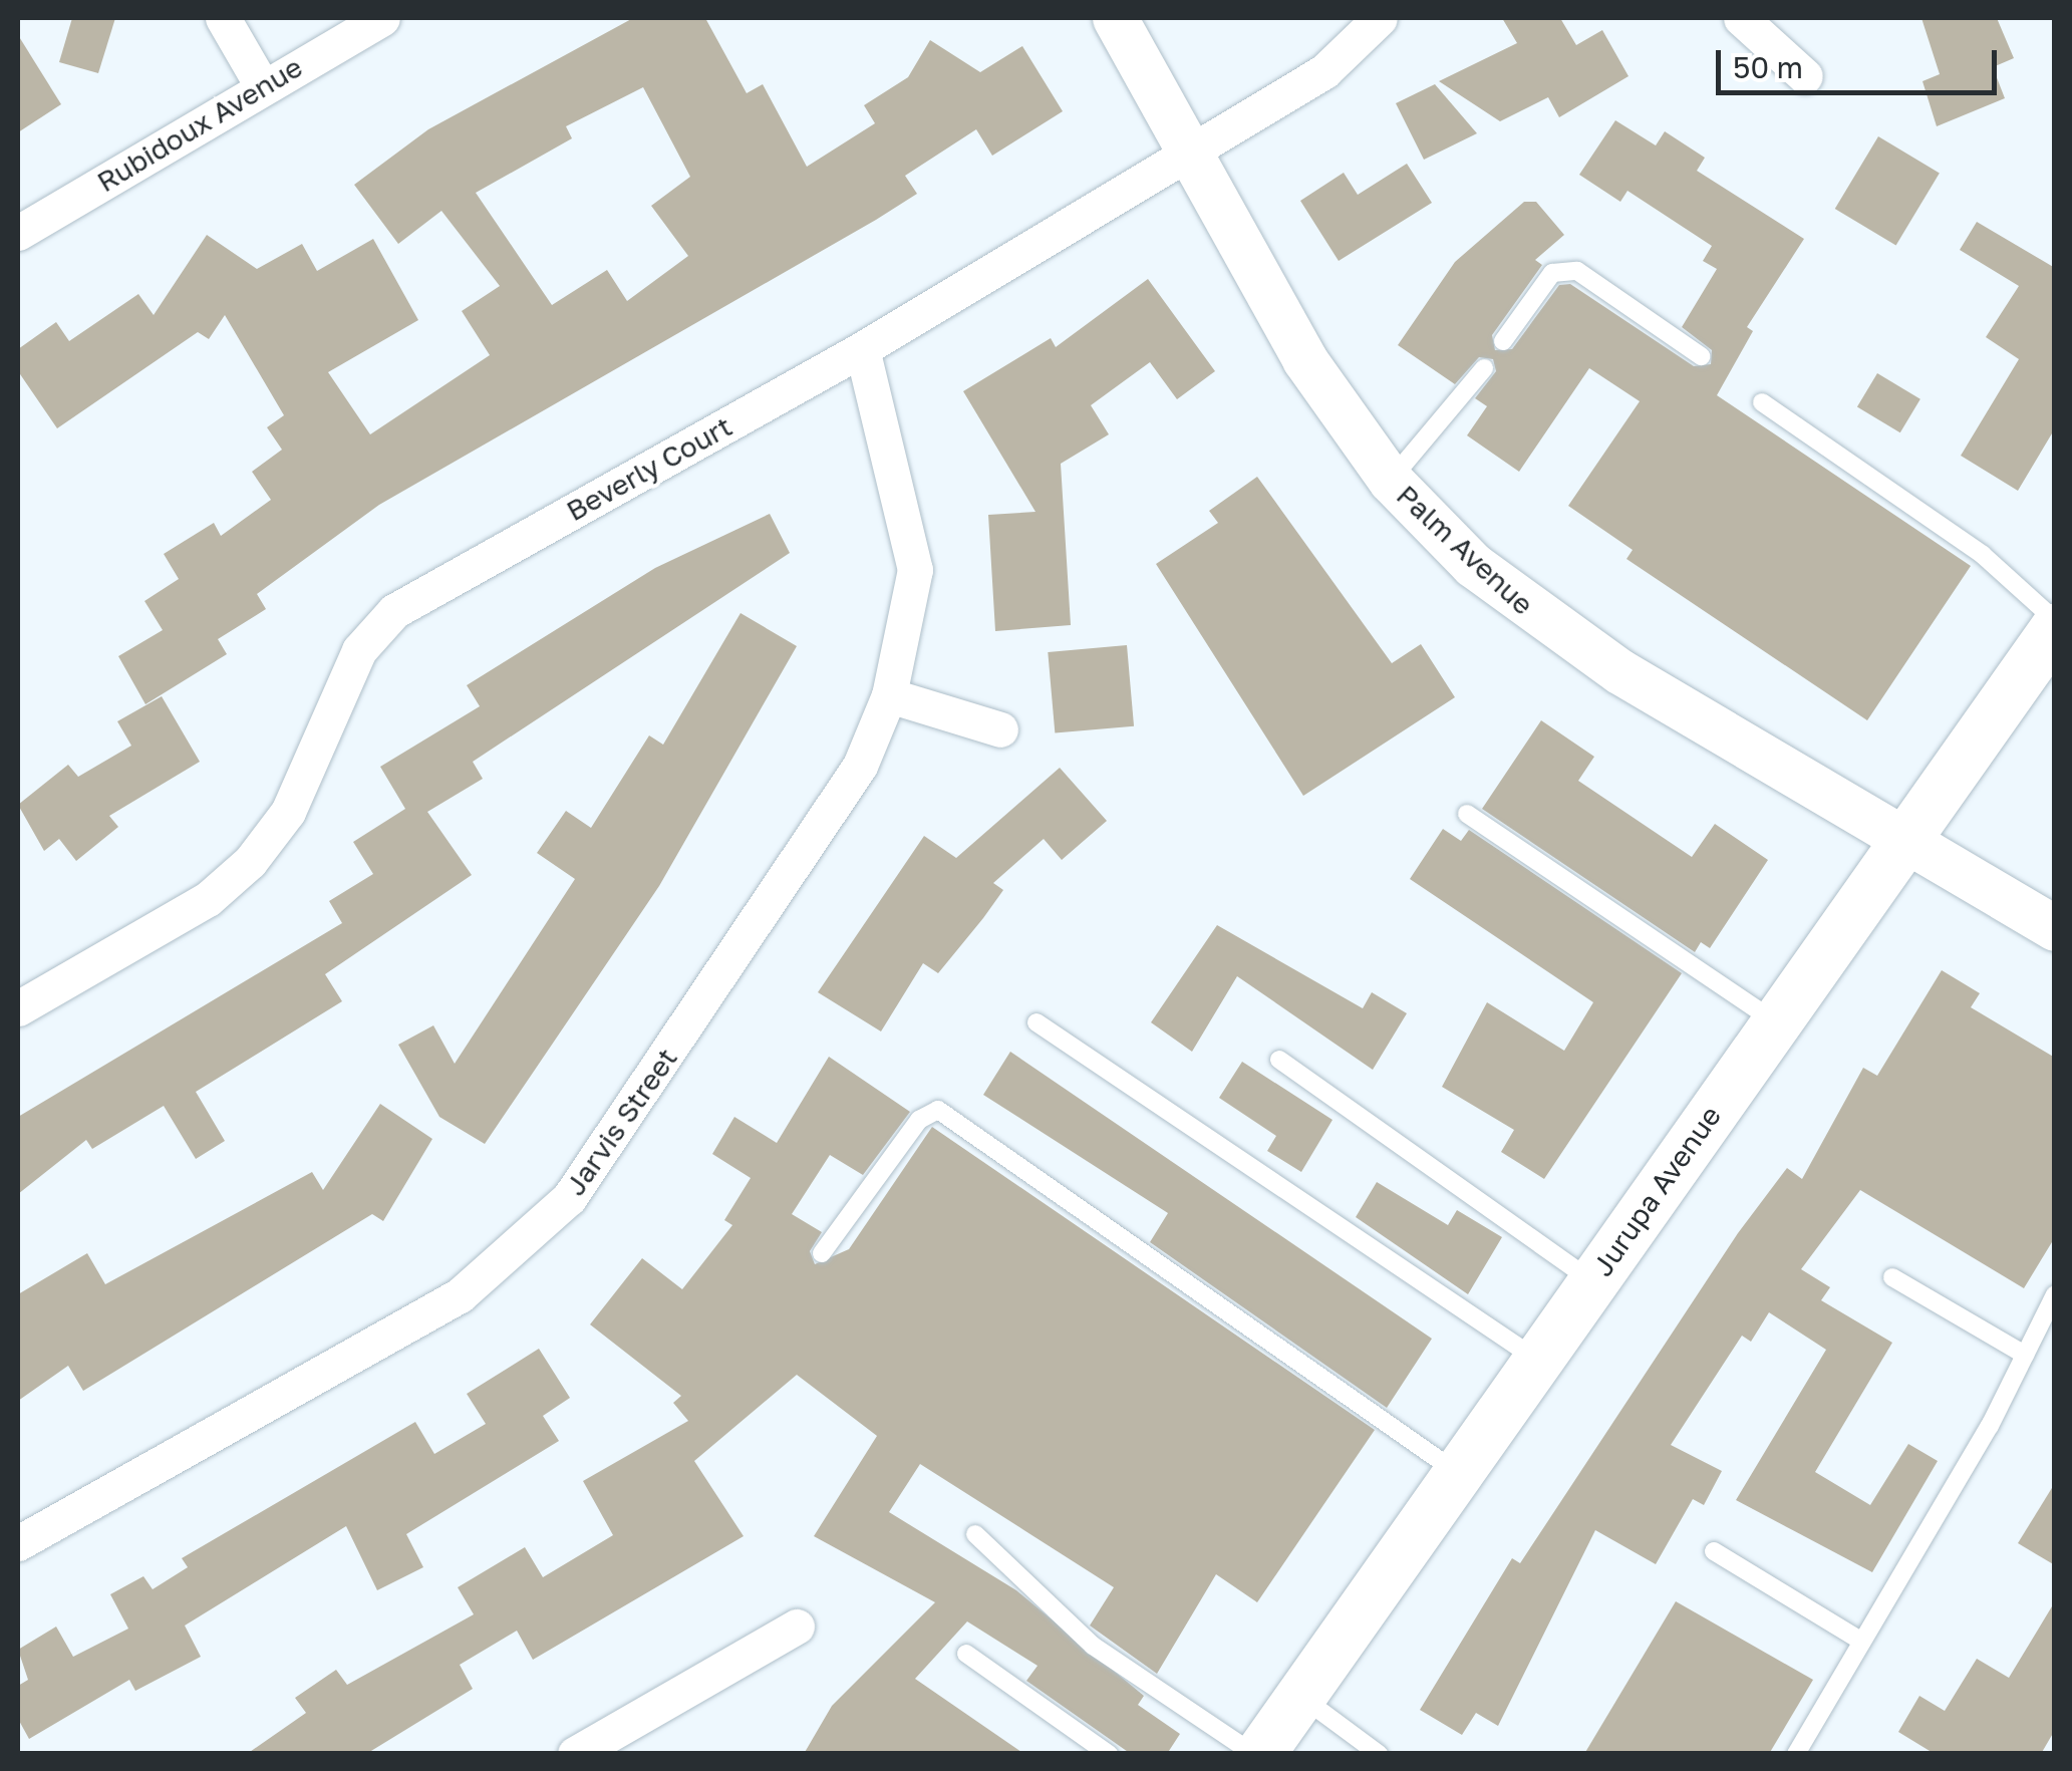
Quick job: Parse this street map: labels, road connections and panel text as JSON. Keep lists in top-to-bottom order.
{
  "streets": {
    "main road": ["Jurupa Avenue"],
    "street": [
      "Rubidoux Avenue",
      "Beverly Court",
      "Palm Avenue",
      "Jarvis Street"
    ]
  },
  "crossings": [
    ["Beverly Court", "Palm Avenue"],
    ["Beverly Court", "Jarvis Street"],
    ["Palm Avenue", "Jurupa Avenue"]
  ],
  "scale_bar": "50 m"
}
